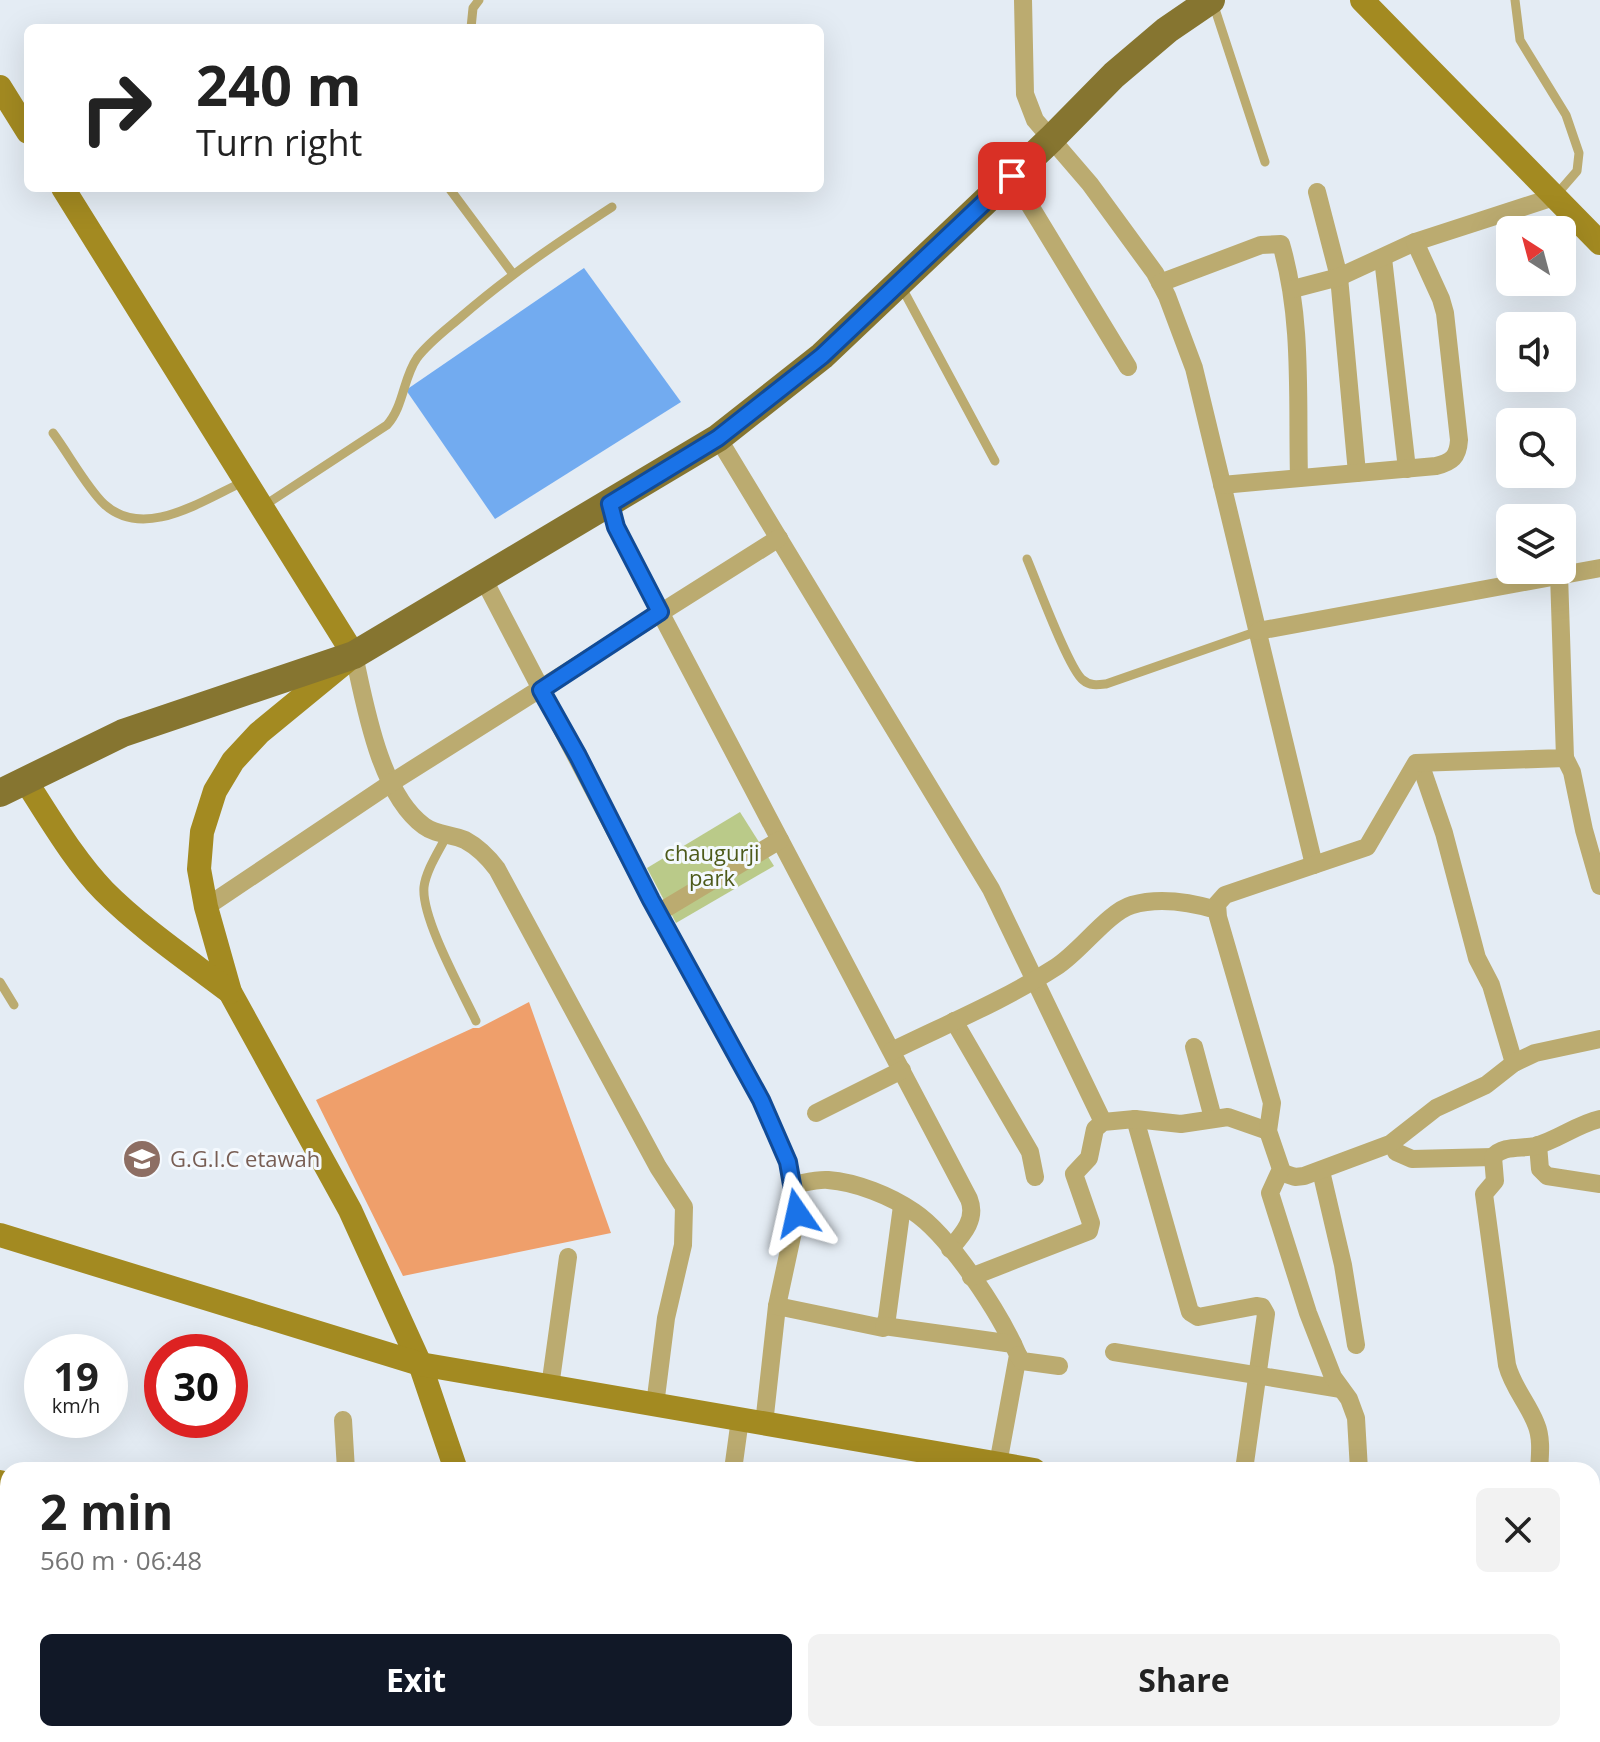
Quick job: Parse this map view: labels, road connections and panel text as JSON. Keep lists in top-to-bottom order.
{
  "parks": ["chaugurji park"],
  "places": {
    "school or university": ["G.G.I.C etawah"]
  },
  "north": "top left",
  "page": {
    "turn": ["240 m", "Turn right"],
    "speed": "19 km/h",
    "limit": "30",
    "heading": ["2 min", "560 m · 06:48"],
    "buttons": ["Exit", "Share"]
  }
}
